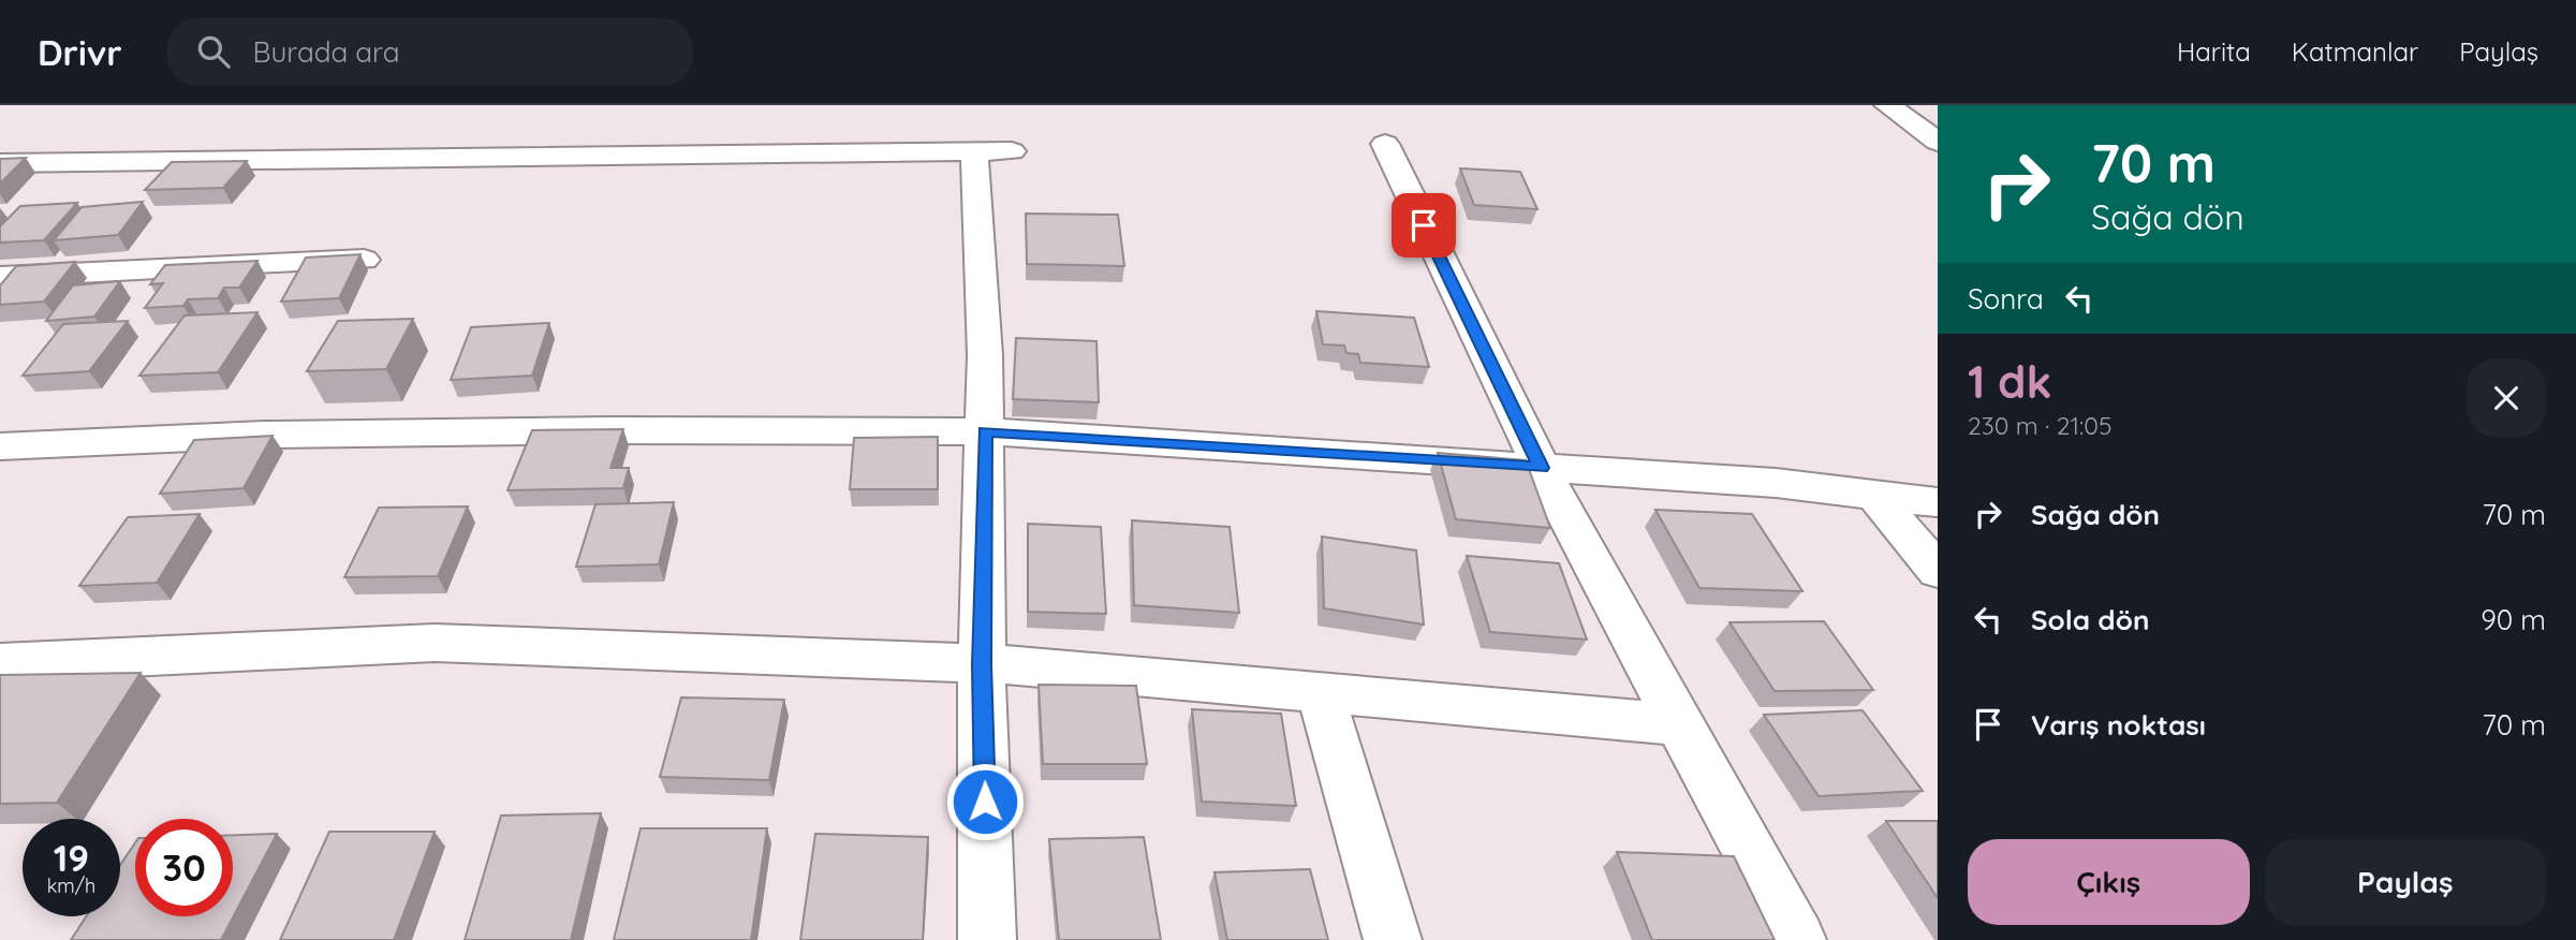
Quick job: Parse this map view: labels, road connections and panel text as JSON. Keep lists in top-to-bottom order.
{
  "page": {
    "header": "Drivr",
    "search": "Burada ara",
    "nav": ["Harita", "Katmanlar", "Paylaş"],
    "turn": ["70 m", "Sağa dön"],
    "then": "Sonra",
    "heading": ["1 dk", "230 m · 21:05"],
    "list": [
      {
        "name": "Sağa dön",
        "value": "70 m"
      },
      {
        "name": "Sola dön",
        "value": "90 m"
      },
      {
        "name": "Varış noktası",
        "value": "70 m"
      }
    ],
    "speed": "19 km/h",
    "limit": "30",
    "buttons": ["Çıkış", "Paylaş"]
  }
}
